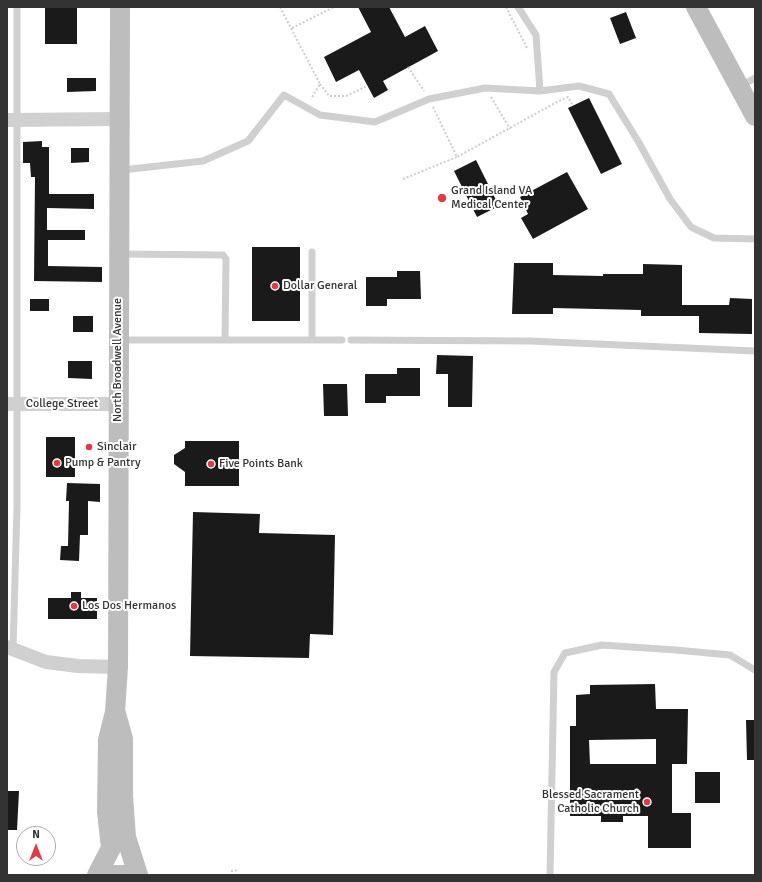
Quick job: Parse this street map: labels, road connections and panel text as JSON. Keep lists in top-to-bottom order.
{
  "streets": {
    "main road": ["North Broadwell Avenue"],
    "street": ["College Street"]
  },
  "crossings": [
    ["North Broadwell Avenue", "College Street"]
  ],
  "places": [
    "Grand Island VA Medical Center",
    "Dollar General",
    "Sinclair",
    "Pump & Pantry",
    "Five Points Bank",
    "Los Dos Hermanos",
    "Blessed Sacrament Catholic Church"
  ],
  "north": "top"
}
